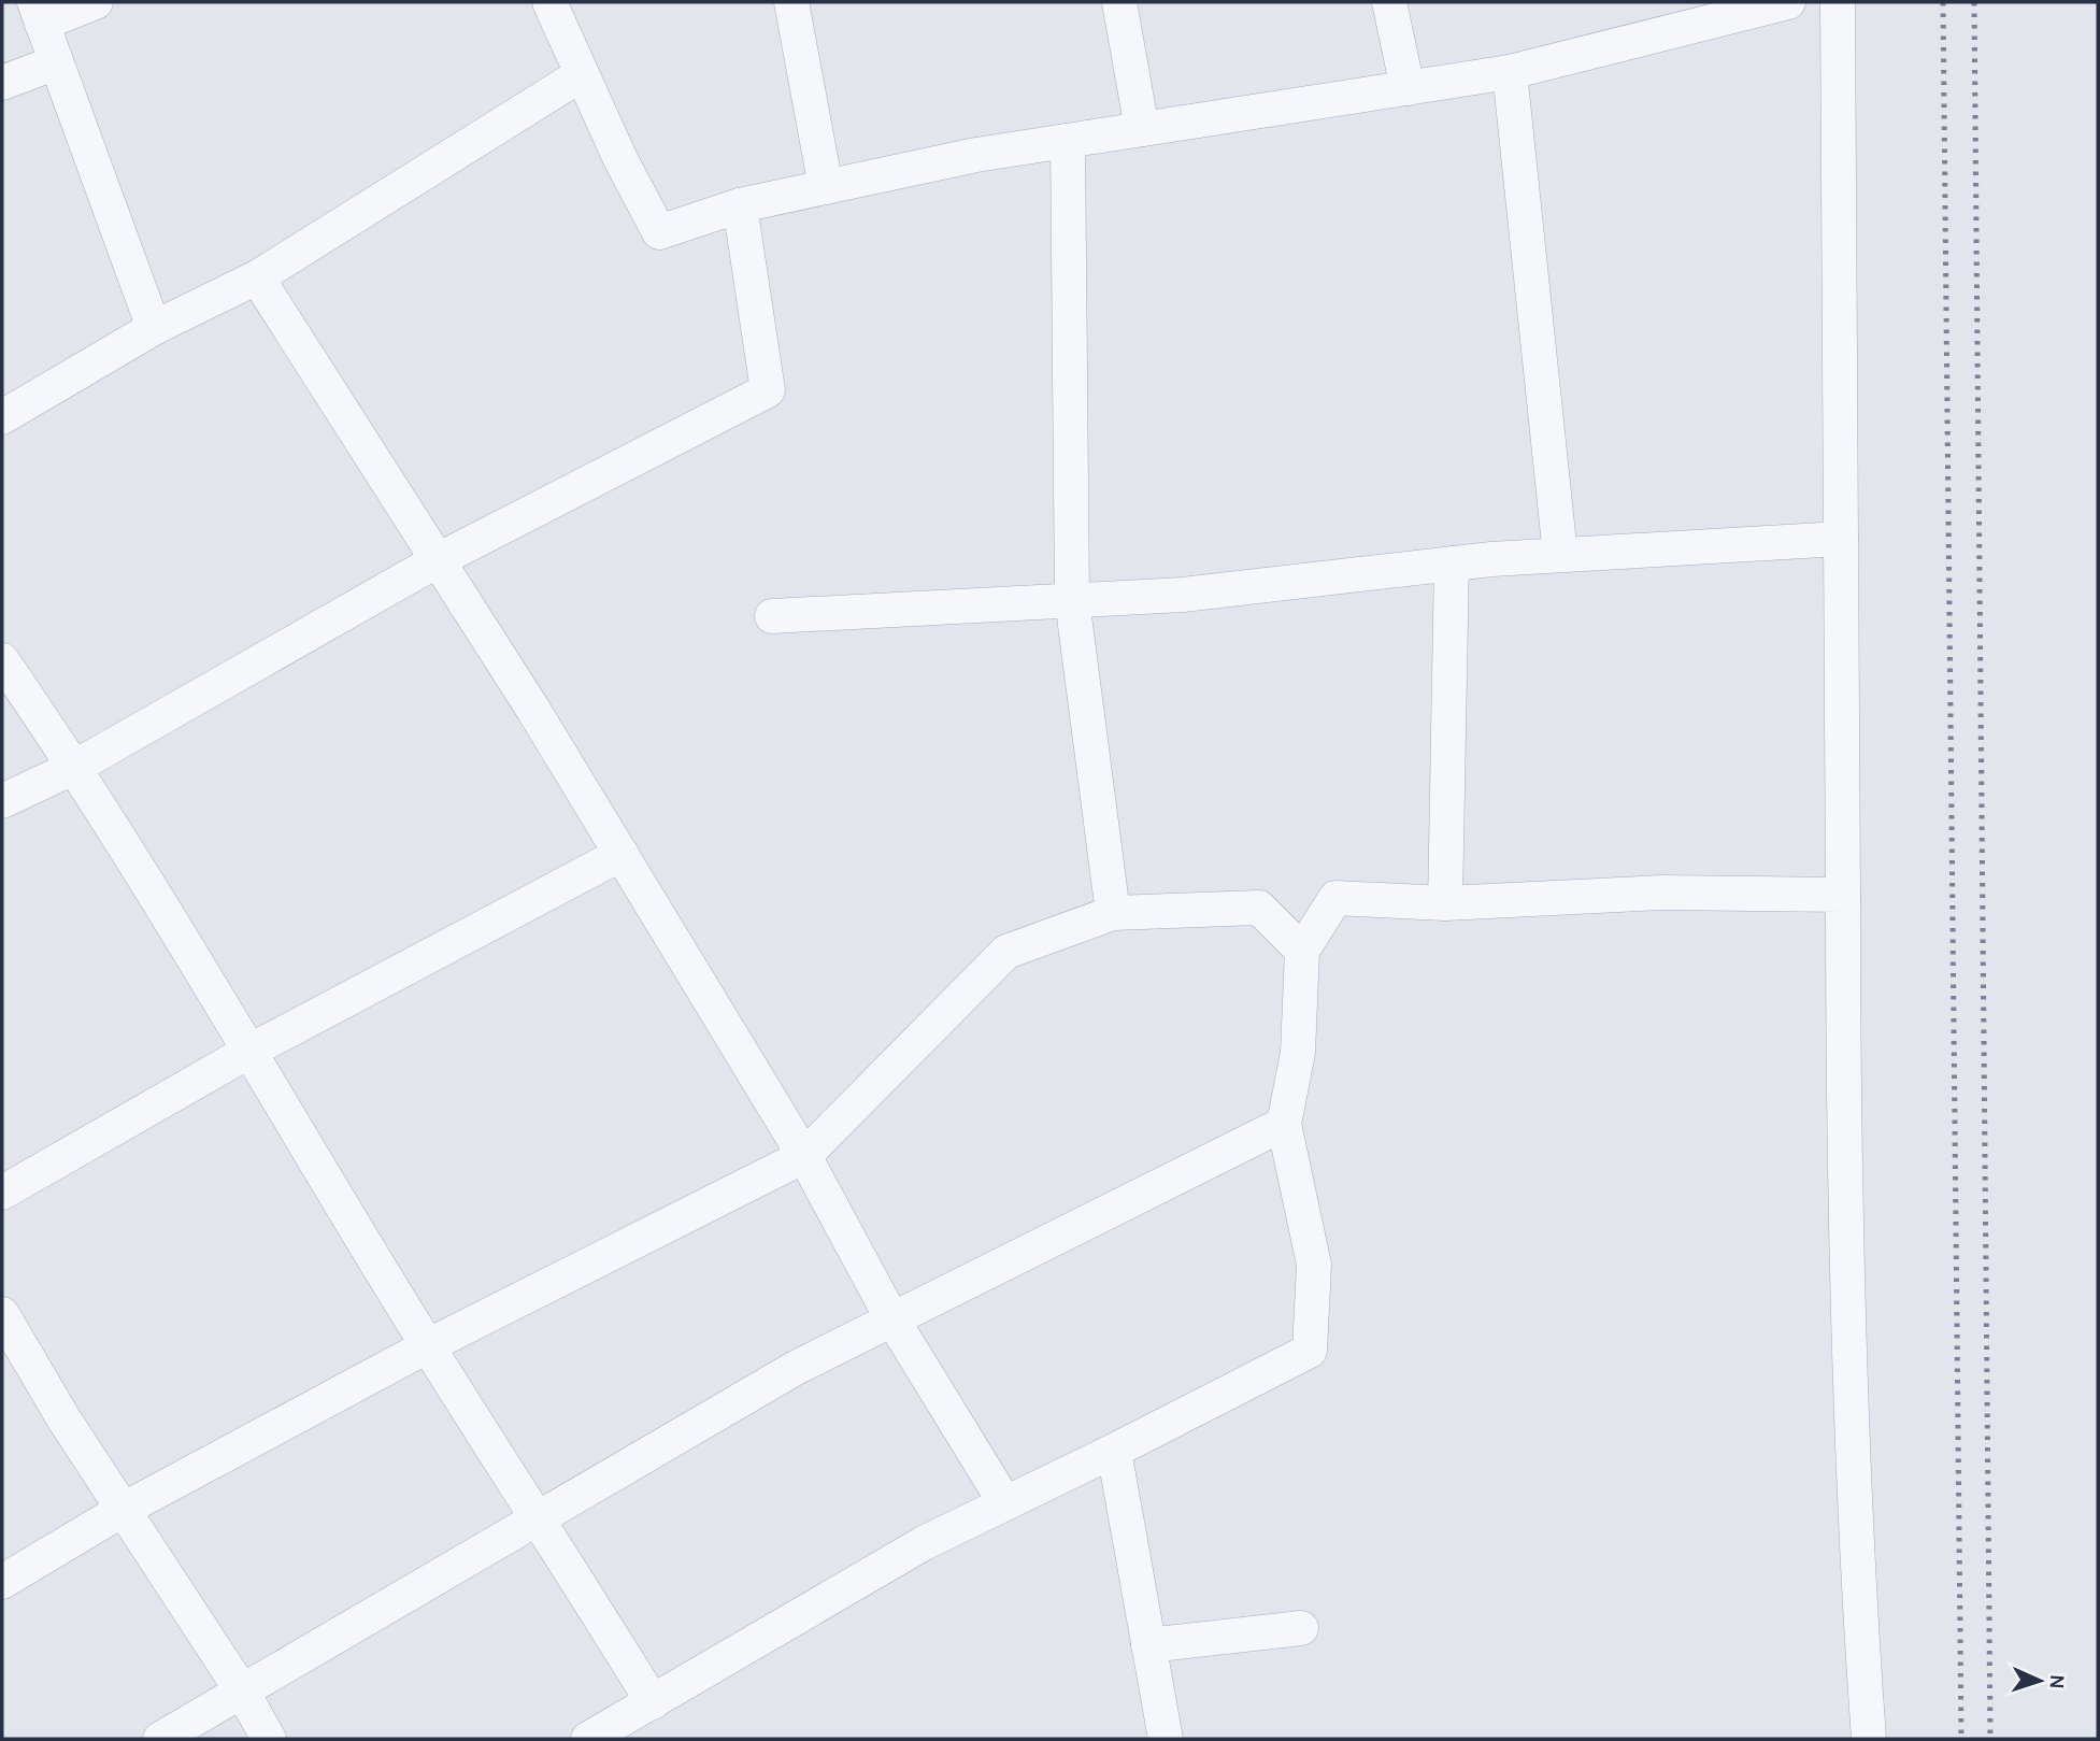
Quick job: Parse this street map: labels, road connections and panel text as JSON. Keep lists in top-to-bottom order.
{
  "north": "right"
}
